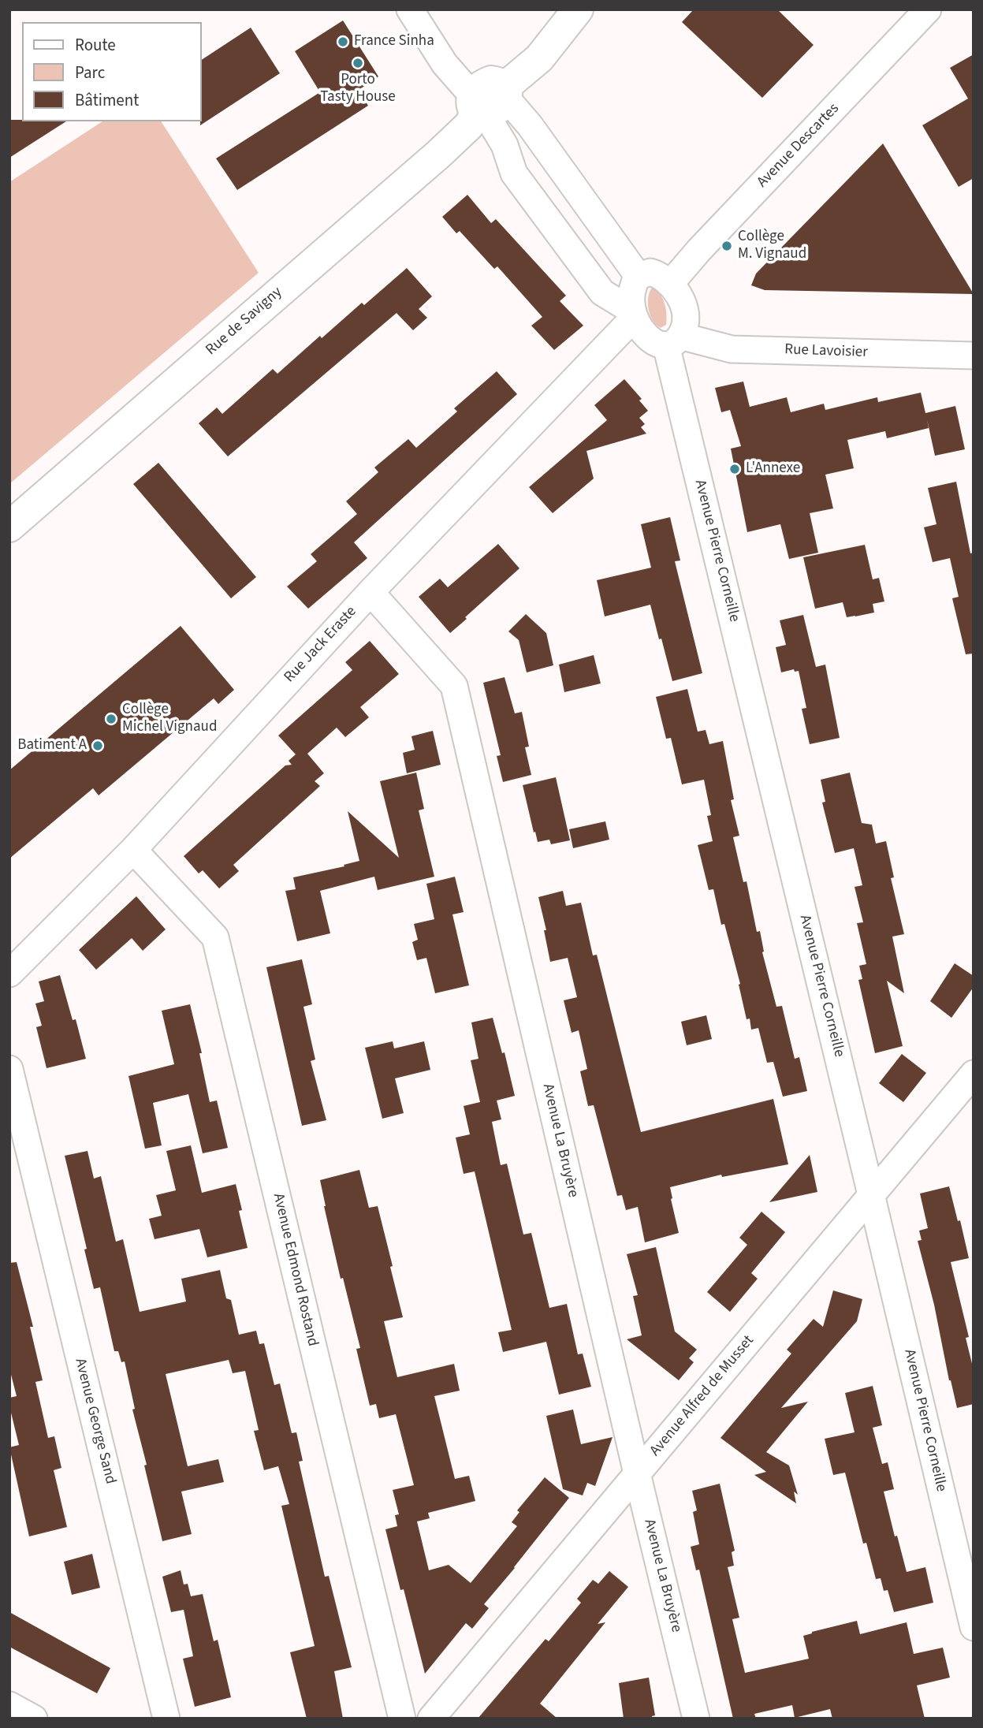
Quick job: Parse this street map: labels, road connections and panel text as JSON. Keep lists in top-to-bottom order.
{
  "streets": {
    "street": [
      "Avenue Descartes",
      "Rue de Savigny",
      "Rue Lavoisier",
      "Avenue Pierre Corneille",
      "Rue Jack Eraste",
      "Avenue La Bruyère",
      "Avenue Edmond Rostand",
      "Avenue Alfred de Musset",
      "Avenue George Sand"
    ]
  },
  "crossings": [
    ["Avenue Descartes", "Rue Lavoisier"],
    ["Avenue Descartes", "Avenue Pierre Corneille"],
    ["Avenue Descartes", "Rue Jack Eraste"],
    ["Rue Lavoisier", "Avenue Pierre Corneille"],
    ["Rue Lavoisier", "Rue Jack Eraste"],
    ["Avenue Pierre Corneille", "Rue Jack Eraste"],
    ["Avenue Pierre Corneille", "Avenue Alfred de Musset"],
    ["Rue Jack Eraste", "Avenue La Bruyère"],
    ["Rue Jack Eraste", "Avenue Edmond Rostand"],
    ["Avenue La Bruyère", "Avenue Alfred de Musset"]
  ],
  "places": [
    "France Sinha",
    "Porto Tasty House",
    "Collège M. Vignaud",
    "L'Annexe",
    "Collège Michel Vignaud",
    "Batiment A"
  ],
  "legend": ["Route", "Parc", "Bâtiment"]
}
